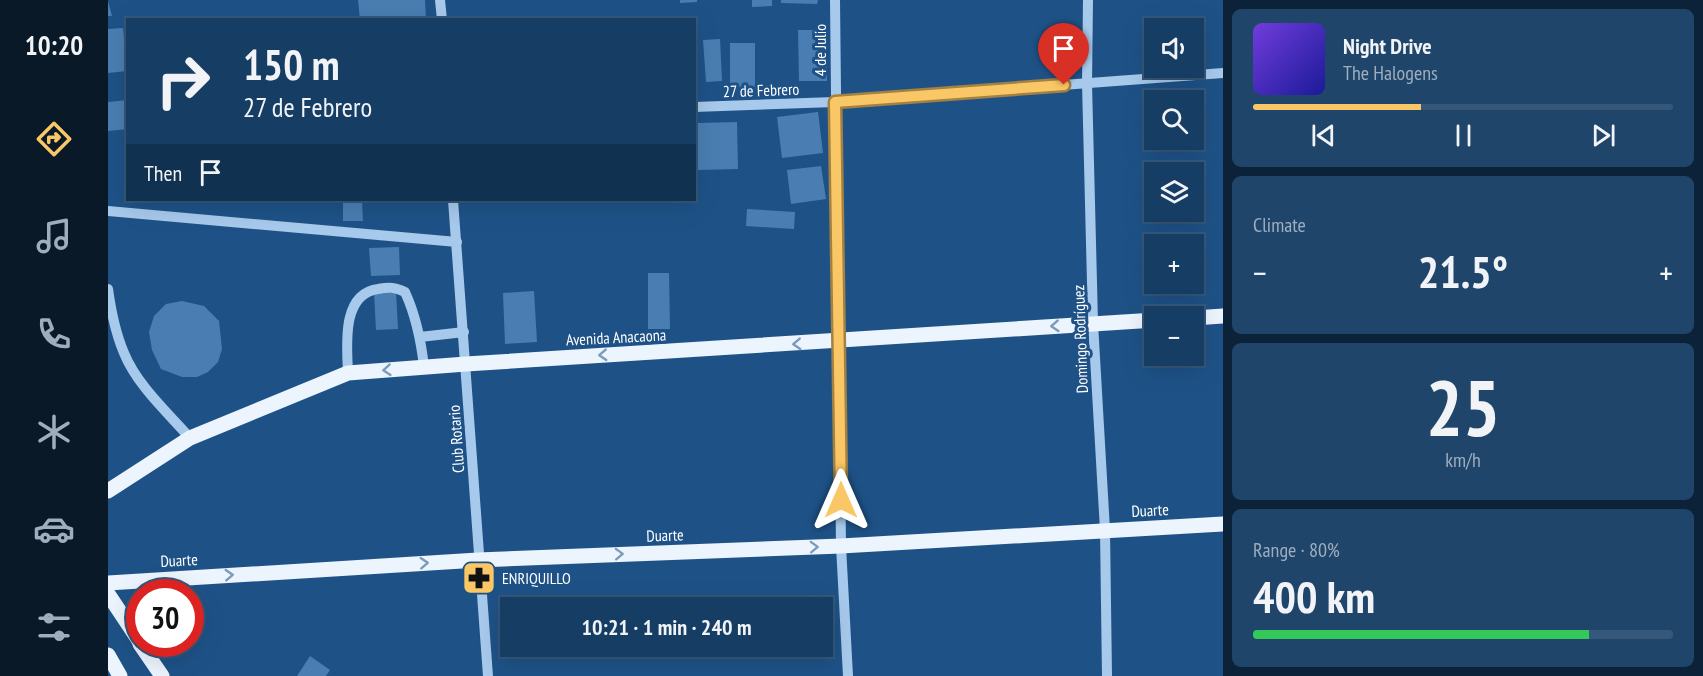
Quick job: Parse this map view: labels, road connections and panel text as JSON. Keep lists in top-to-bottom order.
{
  "streets": {
    "main road": ["Avenida Anacaona", "Duarte"],
    "street": [
      "4 de Julio",
      "27 de Febrero",
      "Domingo Rodríguez",
      "Club Rotario"
    ]
  },
  "crossings": [
    ["4 de Julio", "27 de Febrero"],
    ["4 de Julio", "Avenida Anacaona"],
    ["4 de Julio", "Duarte"],
    ["27 de Febrero", "Domingo Rodríguez"],
    ["Avenida Anacaona", "Domingo Rodríguez"],
    ["Avenida Anacaona", "Club Rotario"],
    ["Domingo Rodríguez", "Duarte"],
    ["Club Rotario", "Duarte"]
  ],
  "one_way": ["Avenida Anacaona", "Duarte"],
  "places": {
    "pharmacy": ["ENRIQUILLO"]
  },
  "page": {
    "tabs": "10:20",
    "map_buttons": ["+", "−"],
    "turn": ["150 m", "27 de Febrero"],
    "song": ["Night Drive", "The Halogens"],
    "then": "Then",
    "tile": [
      "Climate",
      ["25", "km/h"],
      ["Range · 80%", "400 km"]
    ],
    "heat": ["−", "21.5°", "+"],
    "limit": "30",
    "trip": "10:21 · 1 min · 240 m"
  }
}
